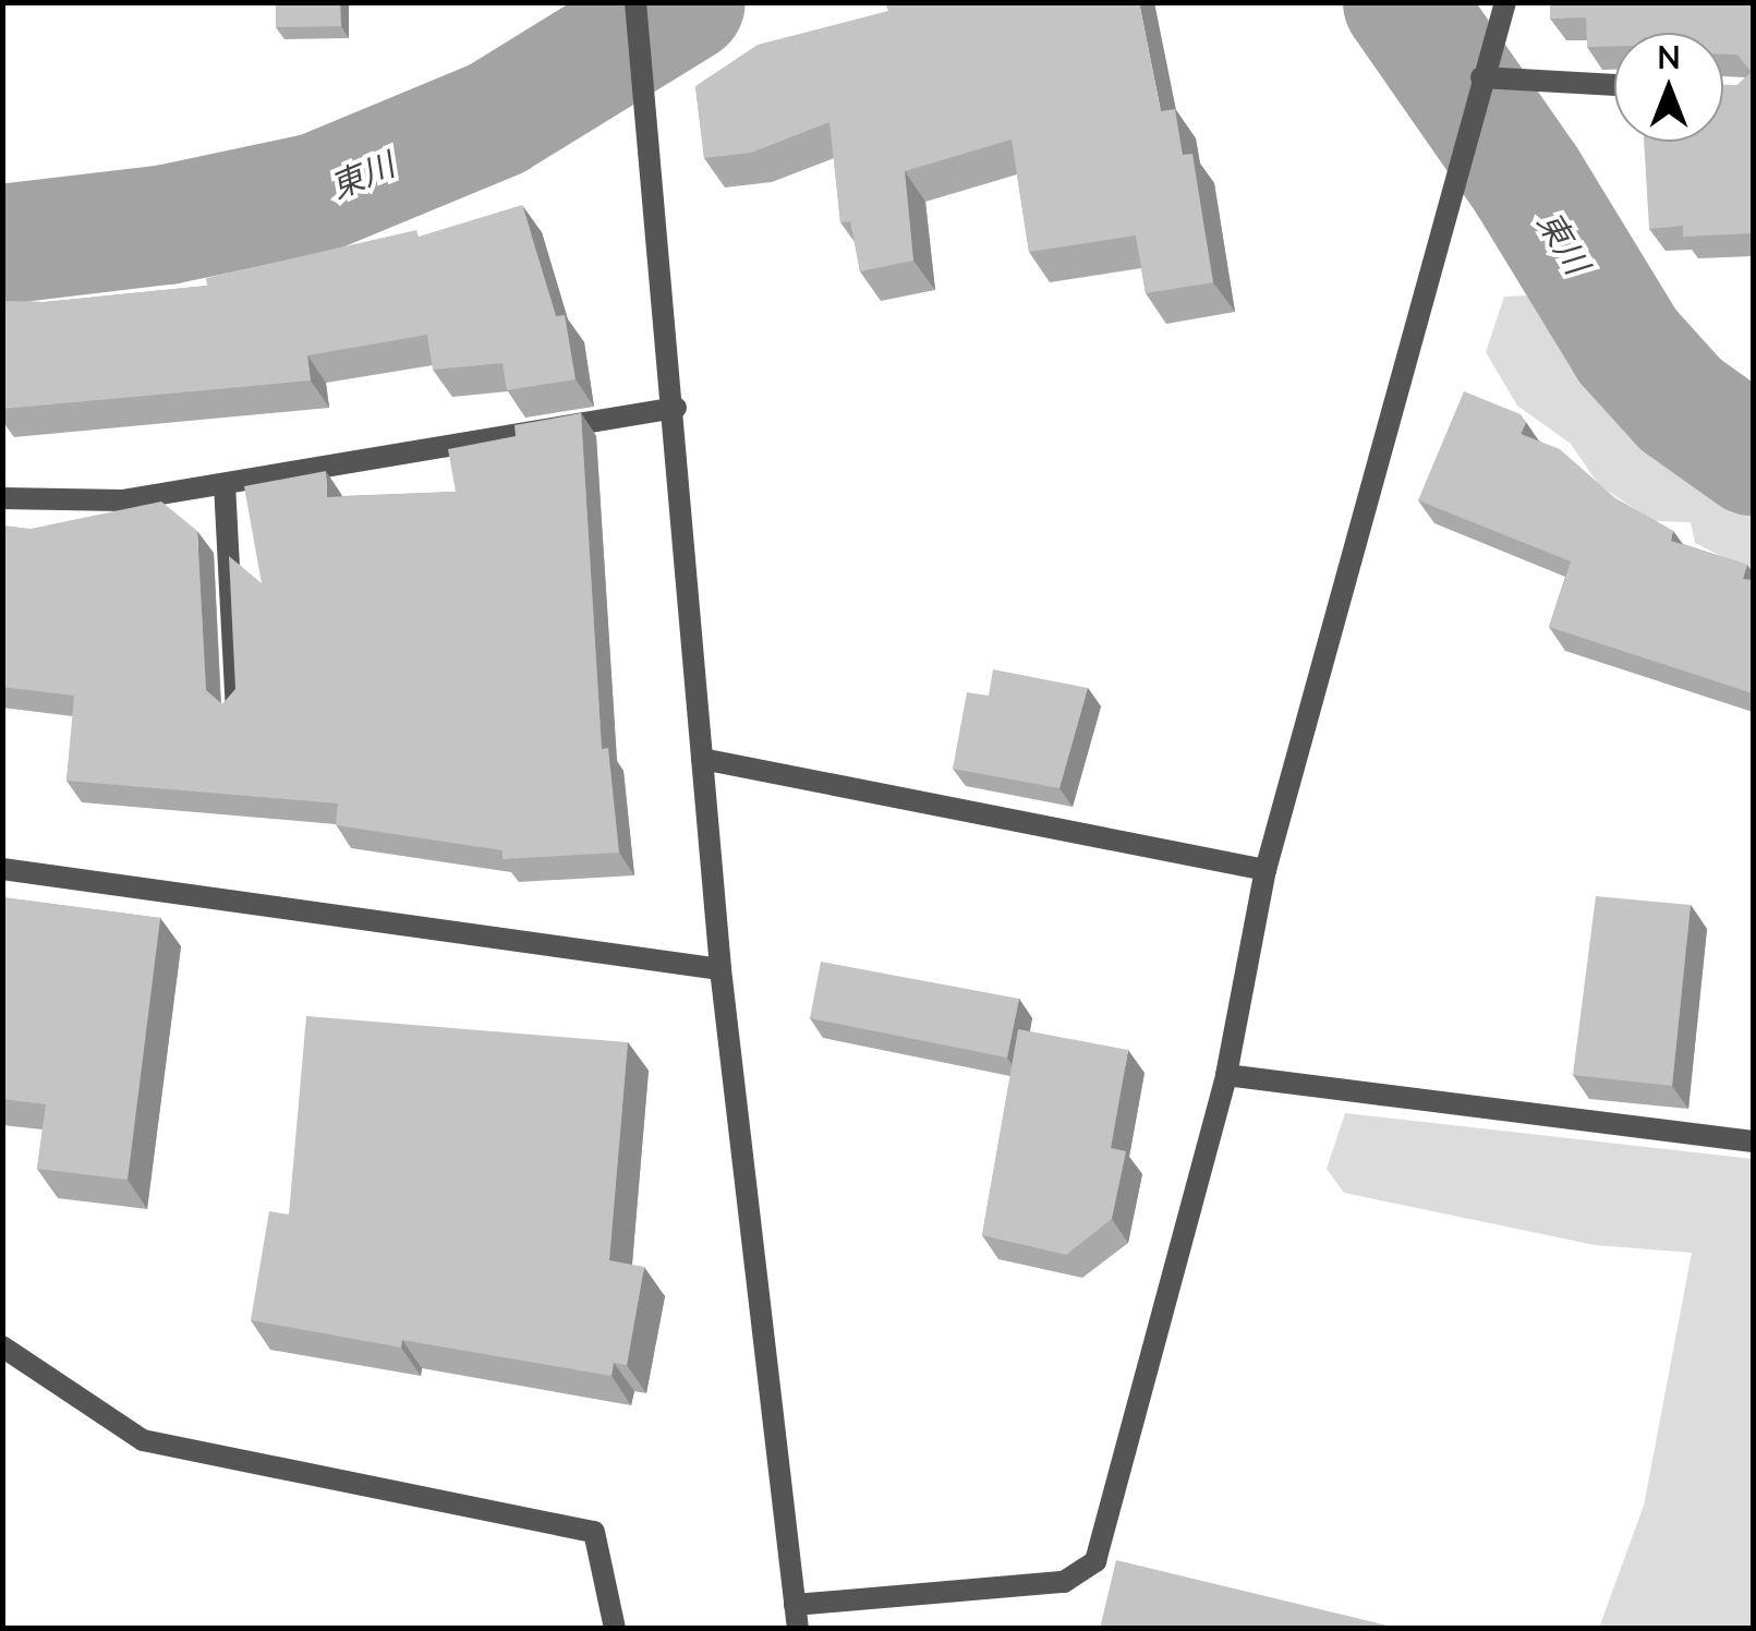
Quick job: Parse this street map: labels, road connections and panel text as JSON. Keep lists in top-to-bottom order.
{
  "water": ["東川"],
  "north": "top"
}
